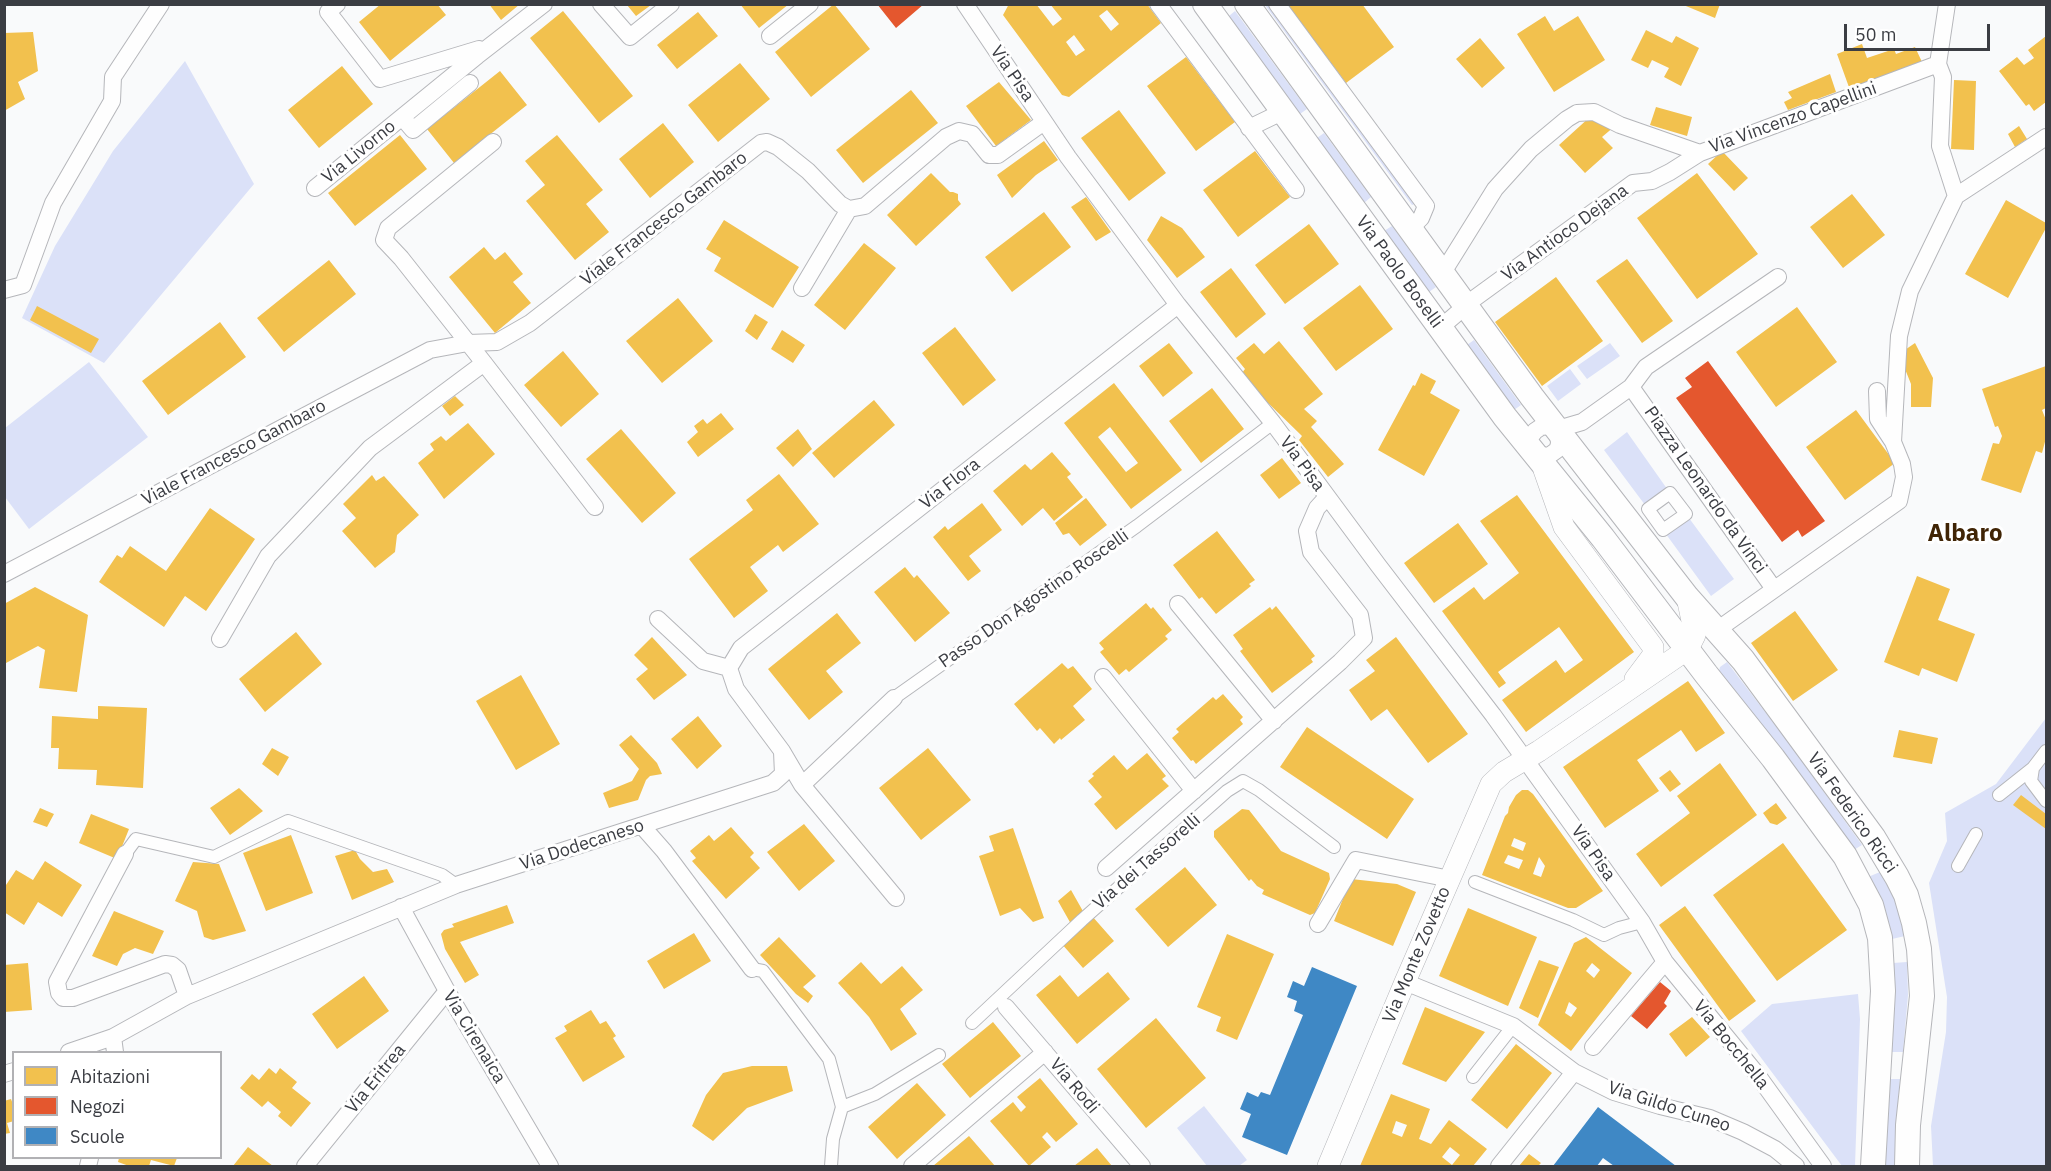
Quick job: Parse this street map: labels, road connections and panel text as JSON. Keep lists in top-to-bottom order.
{
  "streets": {
    "main road": ["Via Paolo Boselli", "Via Federico Ricci"],
    "street": [
      "Via Pisa",
      "Via Vincenzo Capellini",
      "Via Livorno",
      "Viale Francesco Gambaro",
      "Via Antioco Dejana",
      "Via Flora",
      "Piazza Leonardo da Vinci",
      "Passo Don Agostino Roscelli",
      "Via Dodecaneso",
      "Via dei Tassorelli",
      "Via Monte Zovetto",
      "Via Cirenaica",
      "Via Bocchella",
      "Via Eritrea",
      "Via Rodi",
      "Via Gildo Cuneo"
    ]
  },
  "crossings": [
    ["Via Pisa", "Via Flora"],
    ["Via Pisa", "Passo Don Agostino Roscelli"],
    ["Via Pisa", "Via Monte Zovetto"],
    ["Via Pisa", "Via Bocchella"],
    ["Via Vincenzo Capellini", "Via Antioco Dejana"],
    ["Via Vincenzo Capellini", "Via Paolo Boselli"],
    ["Via Antioco Dejana", "Via Paolo Boselli"],
    ["Via Paolo Boselli", "Piazza Leonardo da Vinci"],
    ["Piazza Leonardo da Vinci", "Via Federico Ricci"],
    ["Via Dodecaneso", "Via Cirenaica"],
    ["Via Monte Zovetto", "Via Gildo Cuneo"],
    ["Via Cirenaica", "Via Eritrea"]
  ],
  "districts": ["Albaro"],
  "legend": ["Abitazioni", "Negozi", "Scuole"],
  "scale_bar": "50 m"
}
